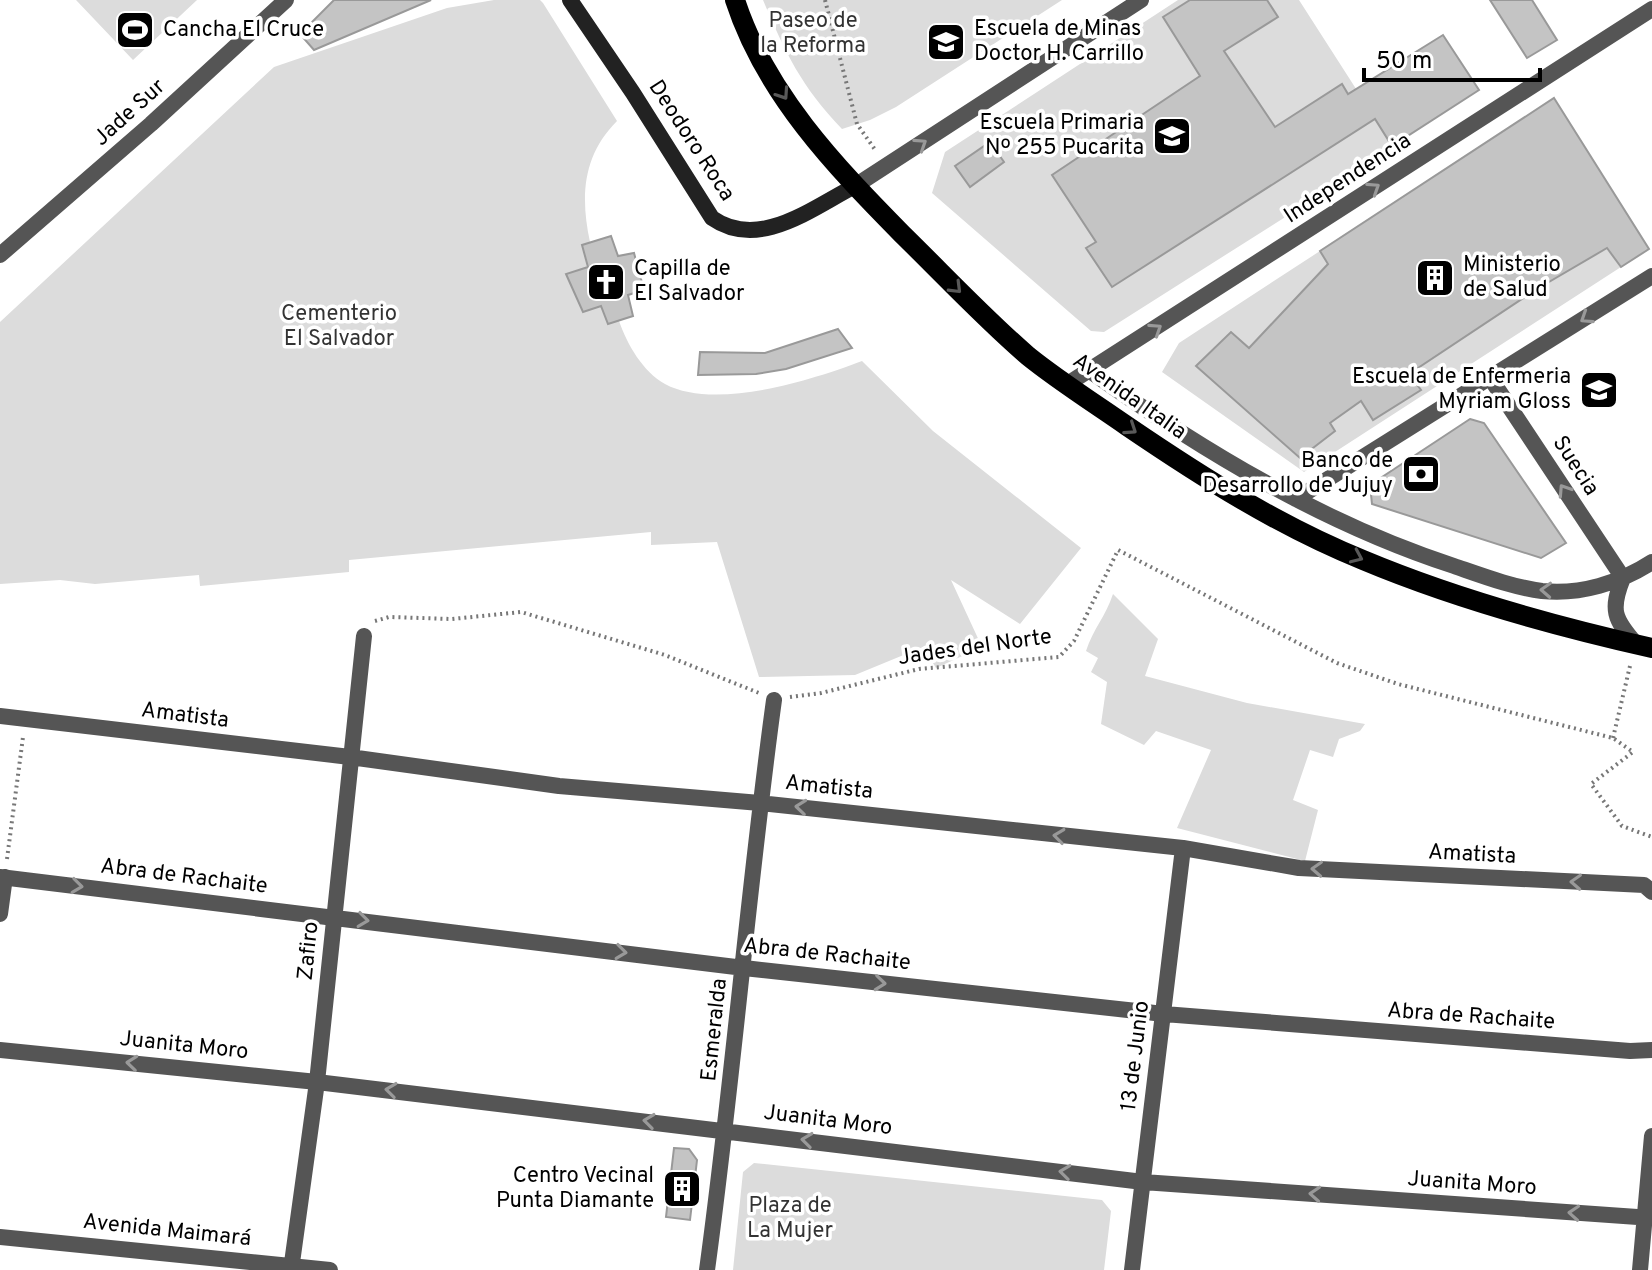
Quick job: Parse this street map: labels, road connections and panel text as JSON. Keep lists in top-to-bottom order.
{
  "streets": {
    "main road": ["Avenida Italia"],
    "street": [
      "Jade Sur",
      "Deodoro Roca",
      "Independencia",
      "Suecia",
      "Amatista",
      "Abra de Rachaite",
      "Zafiro",
      "Esmeralda",
      "Juanita Moro",
      "13 de Junio",
      "Avenida Maimará"
    ],
    "path": ["Jades del Norte"]
  },
  "crossings": [
    ["Deodoro Roca", "Avenida Italia"],
    ["Independencia", "Avenida Italia"],
    ["Avenida Italia", "Suecia"],
    ["Jades del Norte", "Esmeralda"],
    ["Amatista", "Zafiro"],
    ["Amatista", "Esmeralda"],
    ["Amatista", "13 de Junio"],
    ["Abra de Rachaite", "Zafiro"],
    ["Abra de Rachaite", "Esmeralda"],
    ["Abra de Rachaite", "13 de Junio"],
    ["Zafiro", "Juanita Moro"],
    ["Zafiro", "Avenida Maimará"],
    ["Esmeralda", "Juanita Moro"],
    ["Juanita Moro", "13 de Junio"]
  ],
  "one_way": [
    "Independencia",
    "Suecia",
    "Amatista",
    "Abra de Rachaite",
    "Juanita Moro"
  ],
  "parks": ["Paseo de la Reforma", "Cementerio El Salvador", "Plaza de La Mujer"],
  "places": {
    "sports": ["Cancha El Cruce"],
    "school or university": ["Escuela de Minas Doctor H. Carrillo", "Escuela Primaria Nº 255 Pucarita", "Escuela de Enfermeria Myriam Gloss"],
    "building": ["Ministerio de Salud", "Centro Vecinal Punta Diamante"],
    "church": ["Capilla de El Salvador"],
    "bank": ["Banco de Desarrollo de Jujuy"]
  },
  "scale_bar": "50 m"
}
